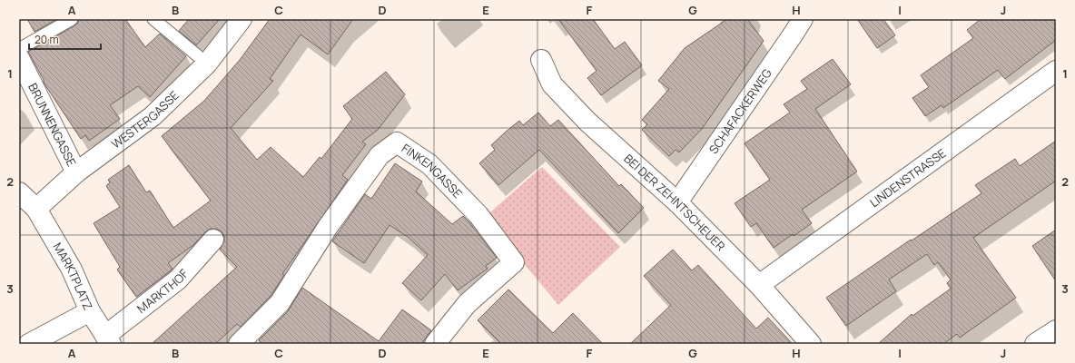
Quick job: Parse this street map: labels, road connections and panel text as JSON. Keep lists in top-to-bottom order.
{
  "streets": {
    "street": [
      "SCHAFACKERWEG",
      "WESTERGASSE",
      "BRUNNENGASSE",
      "FINKENGASSE",
      "LINDENSTRASSE",
      "BEI DER ZEHNTSCHEUER",
      "MARKTPLATZ",
      "MARKTHOF"
    ]
  },
  "crossings": [
    ["SCHAFACKERWEG", "BEI DER ZEHNTSCHEUER"],
    ["WESTERGASSE", "BRUNNENGASSE"],
    ["WESTERGASSE", "MARKTPLATZ"],
    ["LINDENSTRASSE", "BEI DER ZEHNTSCHEUER"],
    ["MARKTPLATZ", "MARKTHOF"]
  ],
  "scale_bar": "20 m",
  "grid": {
    "columns": [
      "A",
      "B",
      "C",
      "D",
      "E",
      "F",
      "G",
      "H",
      "I",
      "J"
    ],
    "rows": ["1", "2", "3"]
  }
}
